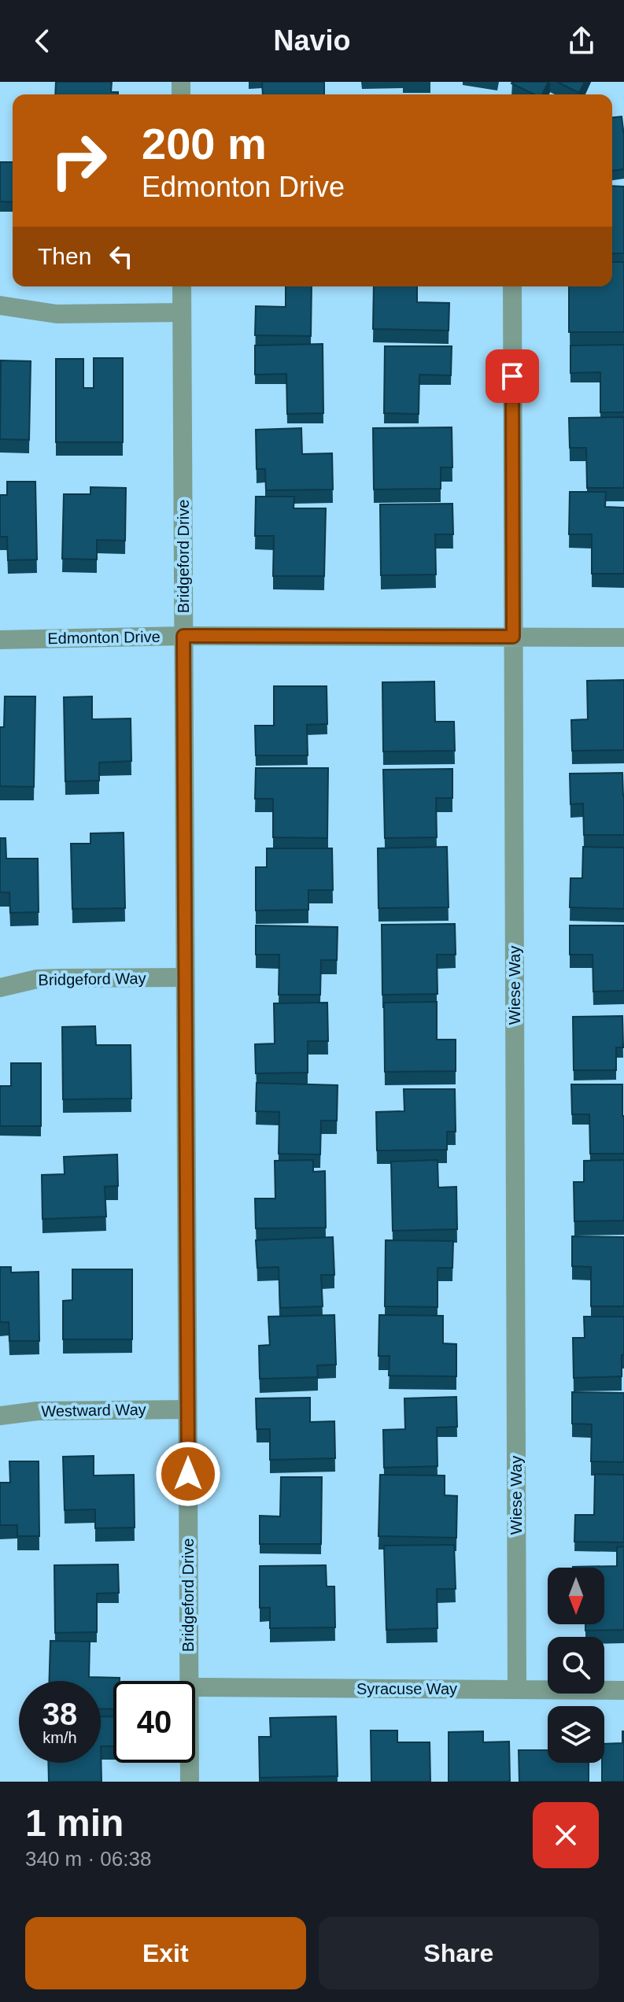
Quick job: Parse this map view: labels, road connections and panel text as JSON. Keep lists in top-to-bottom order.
{
  "streets": {
    "street": [
      "Bridgeford Drive",
      "Edmonton Drive",
      "Bridgeford Way",
      "Wiese Way",
      "Westward Way",
      "Syracuse Way"
    ]
  },
  "crossings": [
    ["Bridgeford Drive", "Edmonton Drive"],
    ["Bridgeford Drive", "Bridgeford Way"],
    ["Bridgeford Drive", "Westward Way"],
    ["Edmonton Drive", "Wiese Way"],
    ["Wiese Way", "Syracuse Way"]
  ],
  "north": "bottom",
  "page": {
    "header": "Navio",
    "turn": ["200 m", "Edmonton Drive"],
    "then": "Then",
    "speed": "38 km/h",
    "limit": "40",
    "heading": ["1 min", "340 m · 06:38"],
    "buttons": ["Exit", "Share"]
  }
}
